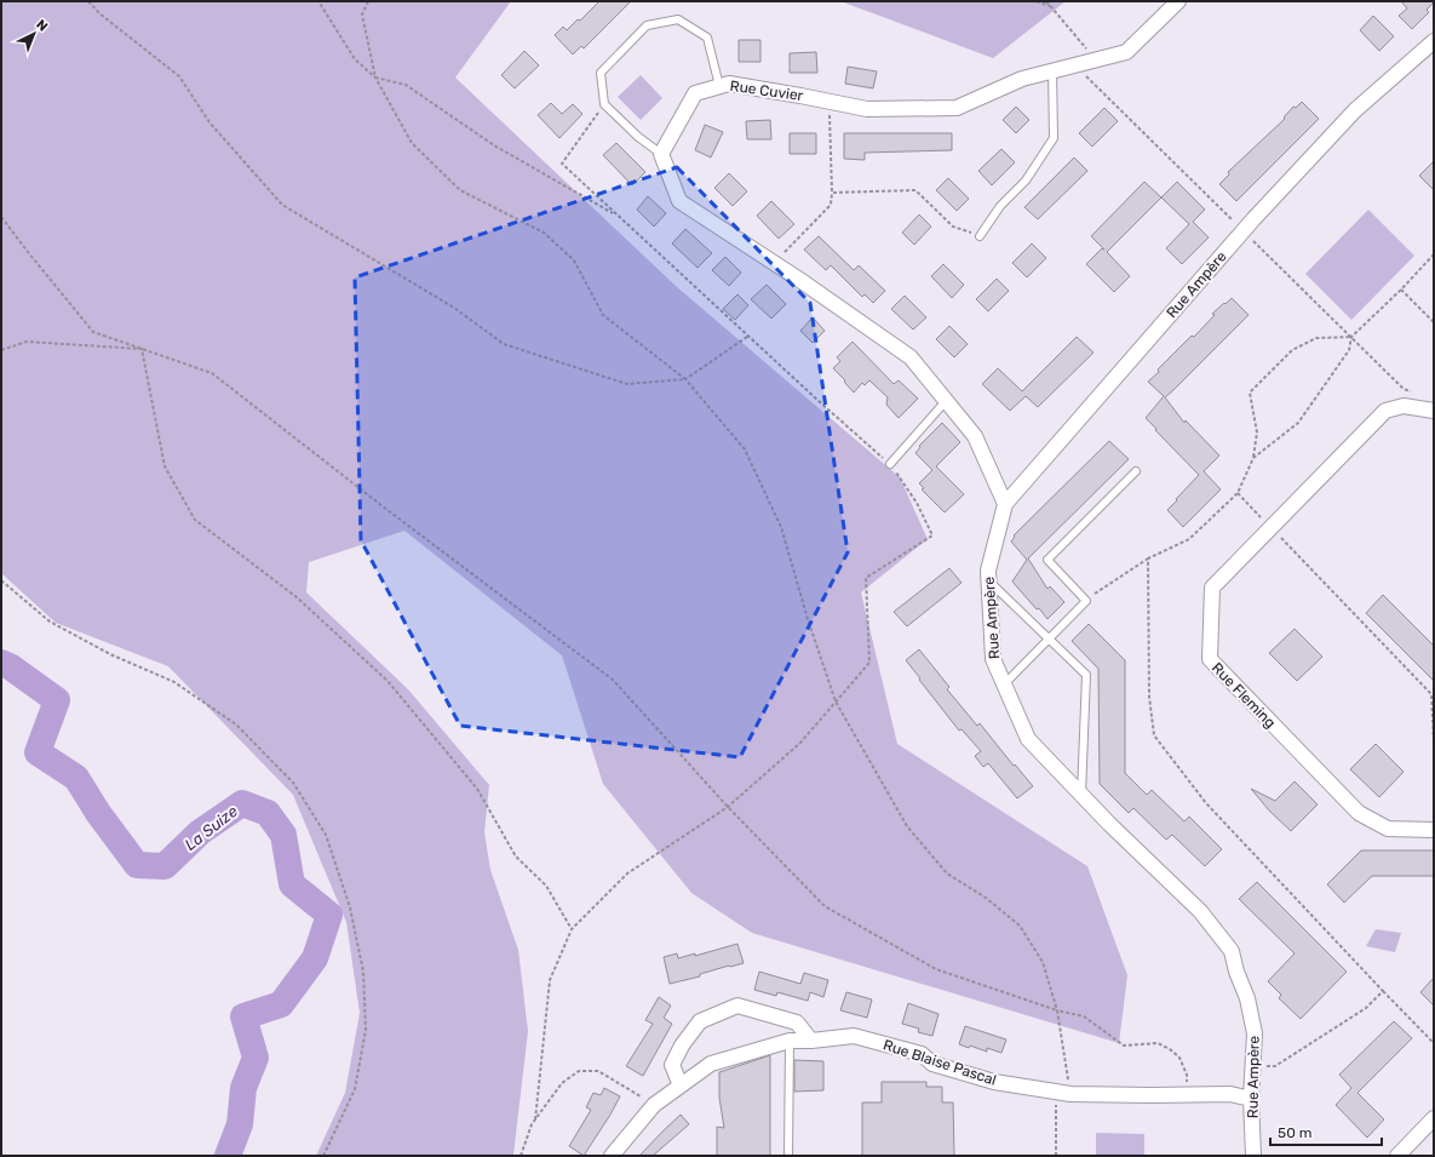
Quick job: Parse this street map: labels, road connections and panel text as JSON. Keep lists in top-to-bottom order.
{
  "streets": {
    "street": [
      "Rue Cuvier",
      "Rue Ampère",
      "Rue Fleming",
      "Rue Blaise Pascal"
    ]
  },
  "crossings": [
    ["Rue Ampère", "Rue Blaise Pascal"]
  ],
  "water": ["La Suize"],
  "scale_bar": "50 m",
  "north": "top right"
}
